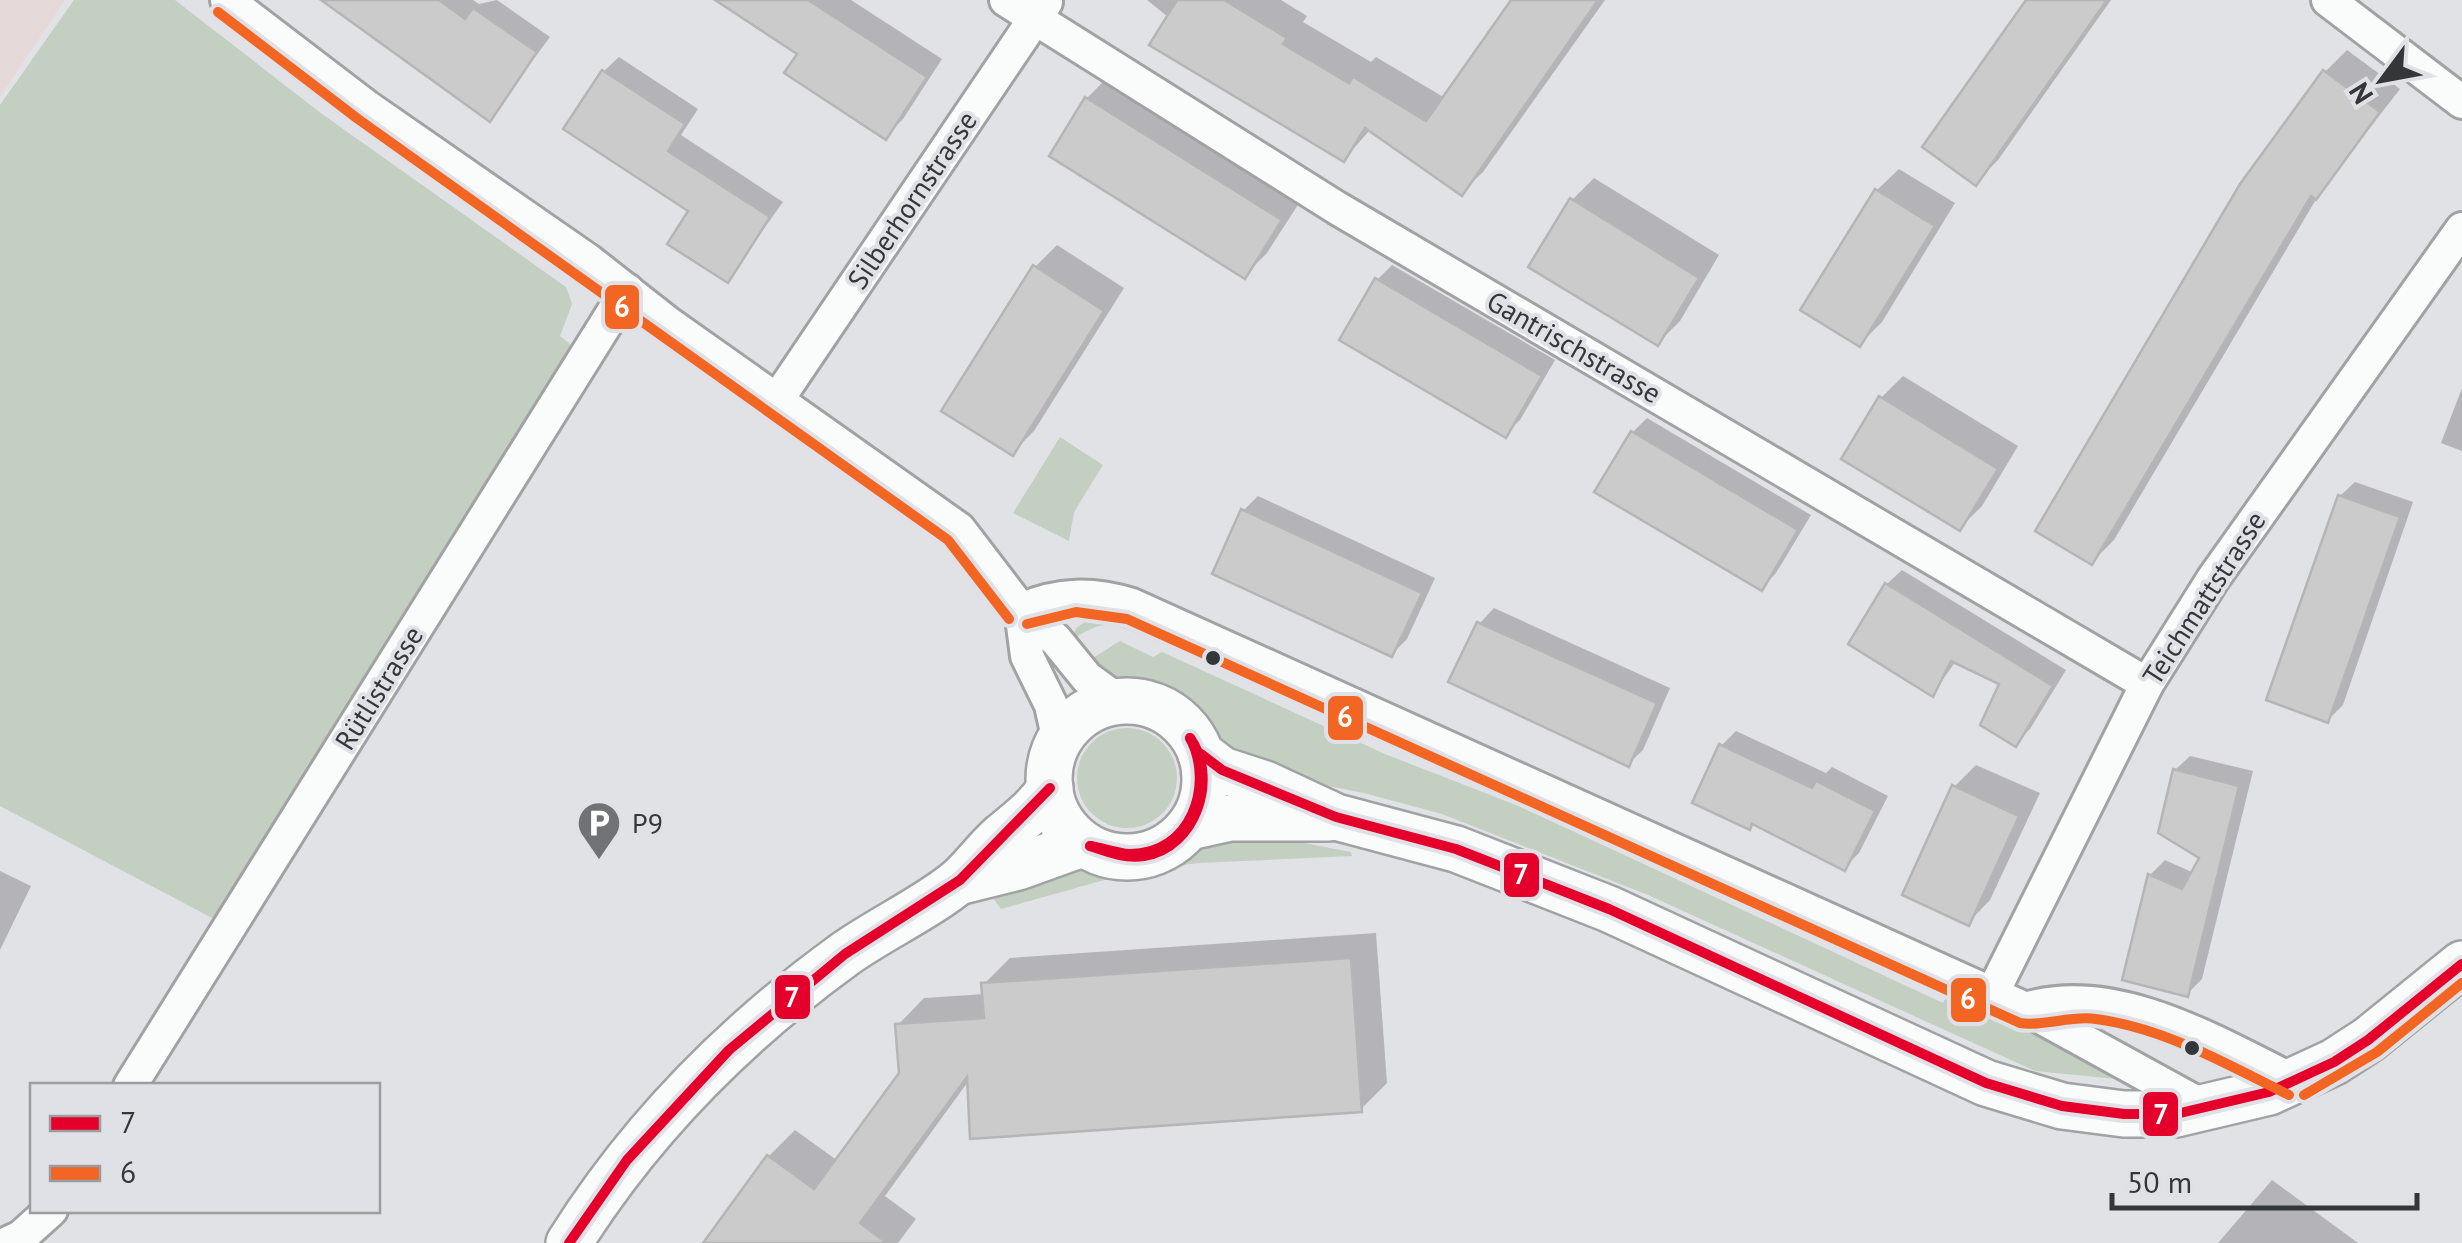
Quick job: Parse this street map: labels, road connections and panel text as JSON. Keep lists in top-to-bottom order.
{
  "streets": {
    "street": [
      "Silberhornstrasse",
      "Gantrischstrasse",
      "Teichmattstrasse",
      "Rütlistrasse"
    ]
  },
  "crossings": [
    ["Silberhornstrasse", "Gantrischstrasse"],
    ["Gantrischstrasse", "Teichmattstrasse"]
  ],
  "places": {
    "parking": ["P9"]
  },
  "lines": ["transit line 6", "transit line 7"],
  "legend": ["7", "6"],
  "scale_bar": "50 m",
  "north": "bottom left"
}
